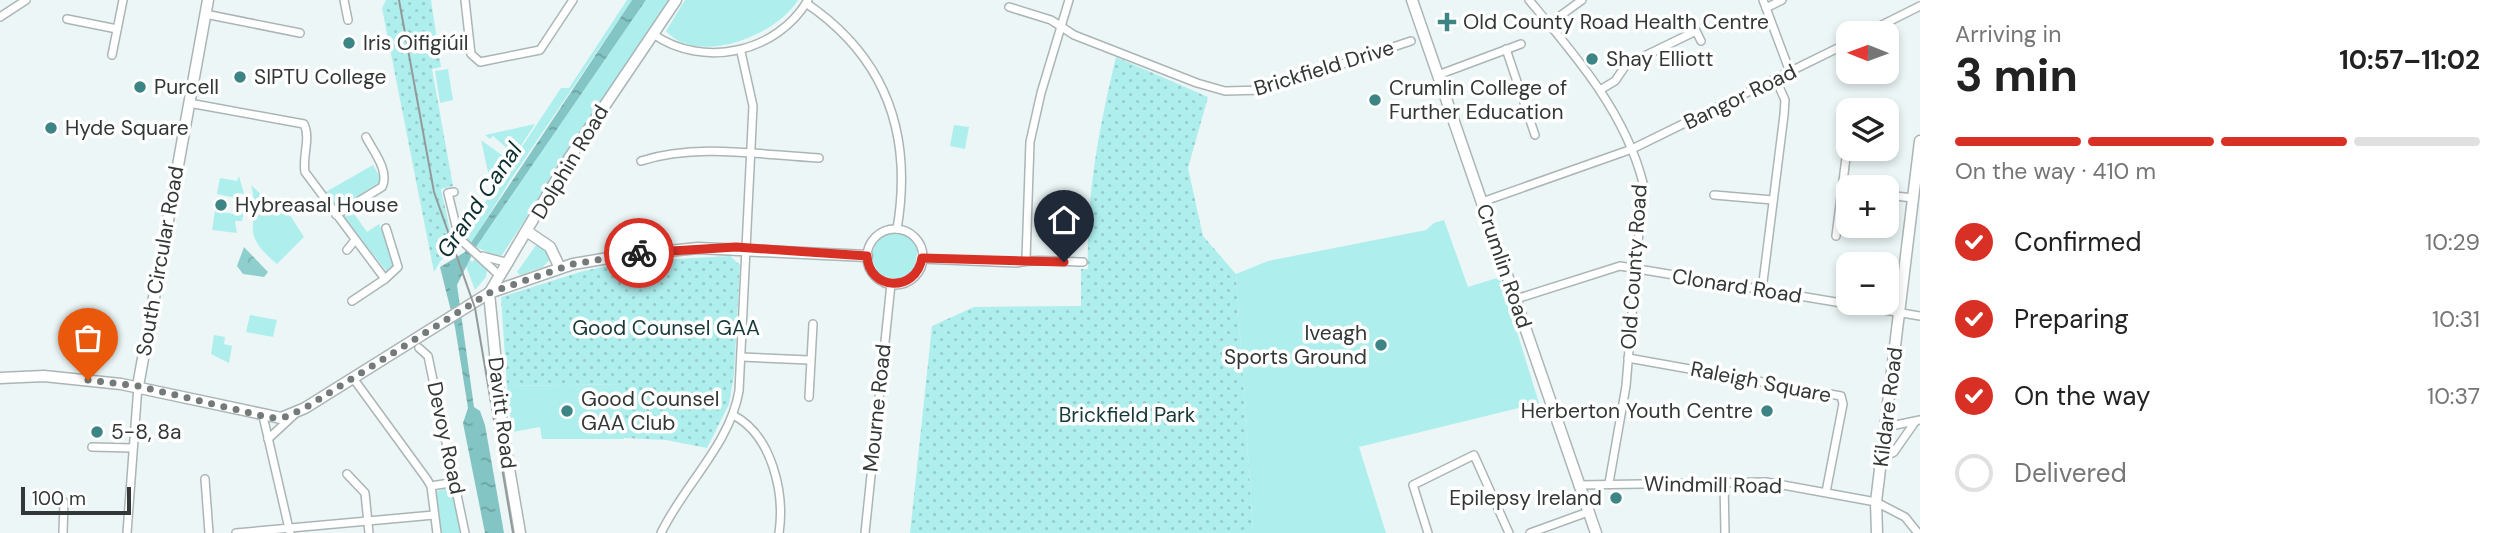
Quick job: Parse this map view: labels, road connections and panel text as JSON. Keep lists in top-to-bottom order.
{
  "streets": {
    "main road": [
      "Dolphin Road",
      "South Circular Road",
      "Crumlin Road",
      "Kildare Road",
      "Davitt Road"
    ],
    "street": [
      "Brickfield Drive",
      "Bangor Road",
      "Old County Road",
      "Clonard Road",
      "Raleigh Square",
      "Mourne Road",
      "Devoy Road",
      "Windmill Road"
    ]
  },
  "crossings": [
    ["Bangor Road", "Crumlin Road"],
    ["Bangor Road", "Old County Road"],
    ["Dolphin Road", "Davitt Road"],
    ["Crumlin Road", "Clonard Road"],
    ["Crumlin Road", "Windmill Road"],
    ["Old County Road", "Clonard Road"],
    ["Old County Road", "Raleigh Square"],
    ["Old County Road", "Windmill Road"],
    ["Clonard Road", "Kildare Road"],
    ["Raleigh Square", "Windmill Road"],
    ["Kildare Road", "Windmill Road"]
  ],
  "water": ["Grand Canal"],
  "parks": ["Good Counsel GAA", "Brickfield Park"],
  "places": {
    "health": ["Old County Road Health Centre"],
    "other": [
      "Iris Oifigiúil",
      "Shay Elliott",
      "SIPTU College",
      "Purcell",
      "Crumlin College of Further Education",
      "Hyde Square",
      "Hybreasal House",
      "Iveagh Sports Ground",
      "Good Counsel GAA Club",
      "Herberton Youth Centre",
      "5-8, 8a",
      "Epilepsy Ireland"
    ]
  },
  "scale_bar": "100 m",
  "north": "left",
  "page": {
    "heading": ["3 min", "Arriving in", "10:57–11:02"],
    "map_buttons": ["+", "−"],
    "bar": "On the way · 410 m",
    "list": [
      ["Confirmed", "10:29"],
      ["Preparing", "10:31"],
      ["On the way", "10:37"],
      "Delivered"
    ],
    "scale": "100 m"
  }
}
